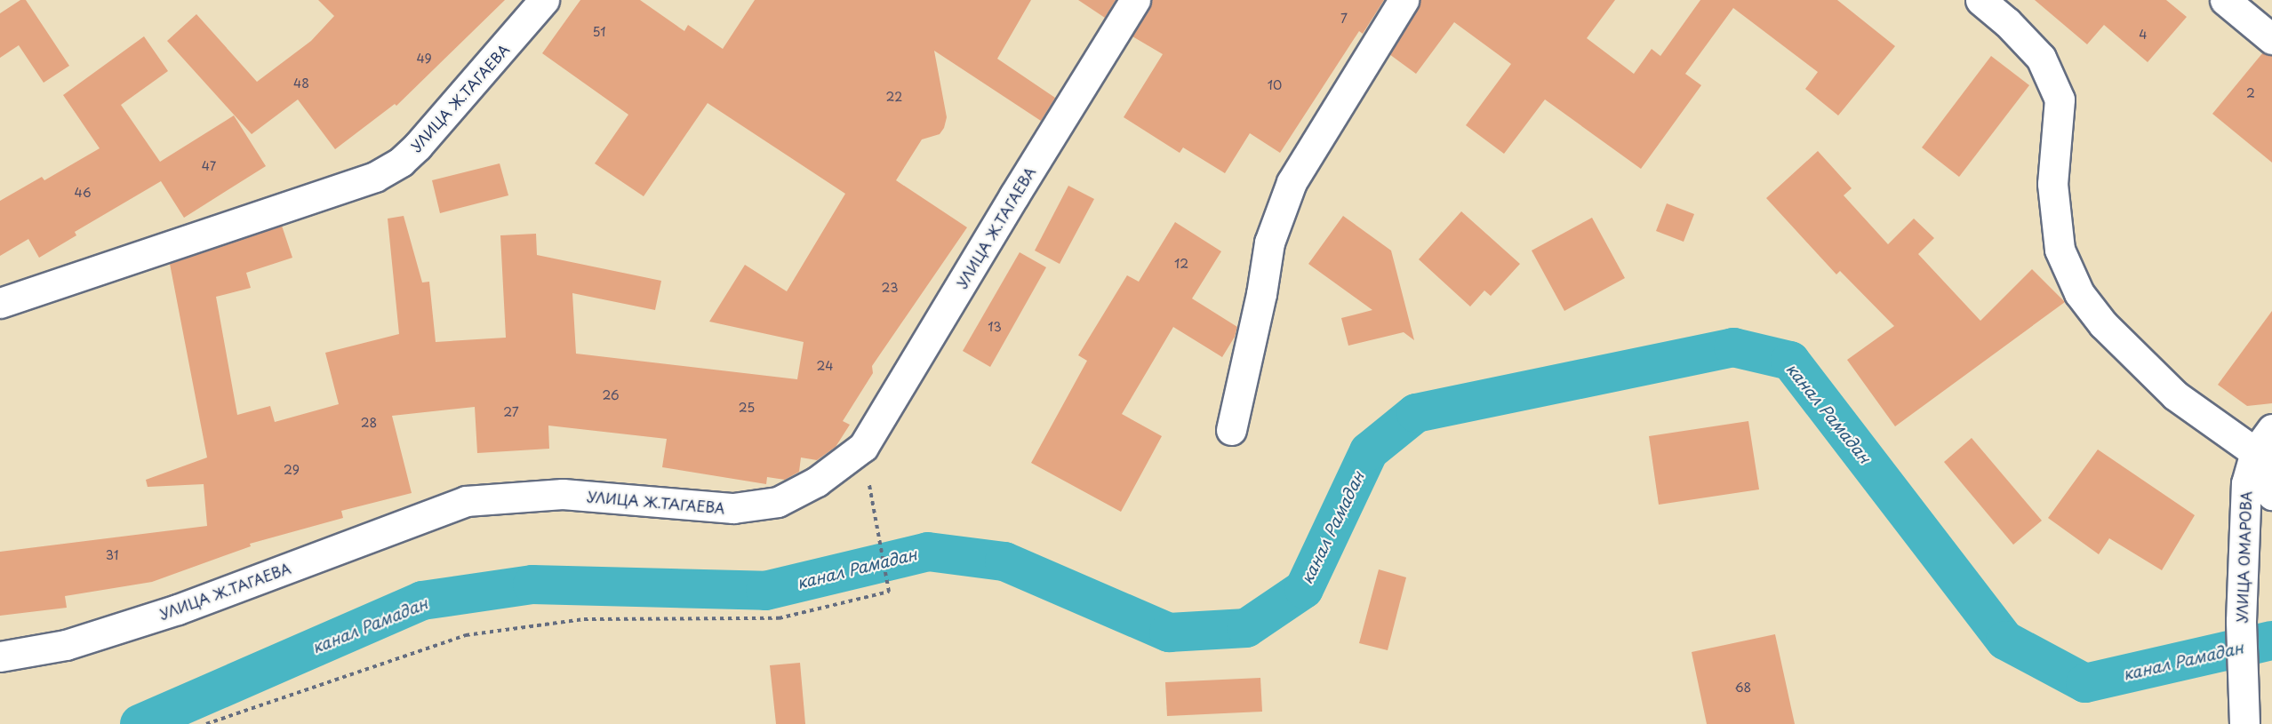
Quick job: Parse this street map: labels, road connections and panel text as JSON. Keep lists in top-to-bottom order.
{
  "streets": {
    "street": ["УЛИЦА Ж.ТАГАЕВА", "УЛИЦА ОМАРОВА"]
  },
  "water": ["канал Рамадан"],
  "house_numbers": [
    "7",
    "51",
    "4",
    "49",
    "48",
    "10",
    "2",
    "22",
    "47",
    "46",
    "12",
    "23",
    "13",
    "24",
    "26",
    "25",
    "27",
    "28",
    "29",
    "31",
    "68"
  ]
}
